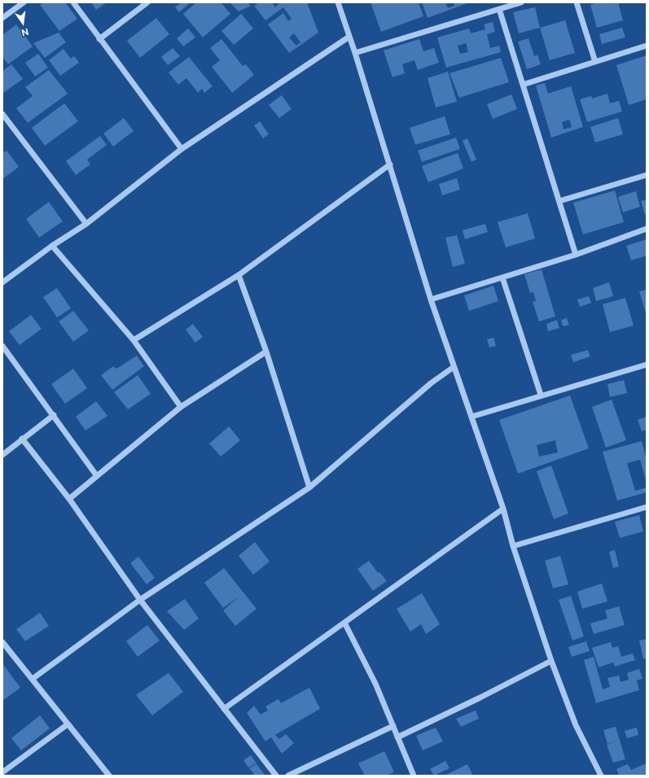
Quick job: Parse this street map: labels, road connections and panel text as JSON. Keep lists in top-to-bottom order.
{
  "north": "bottom"
}
